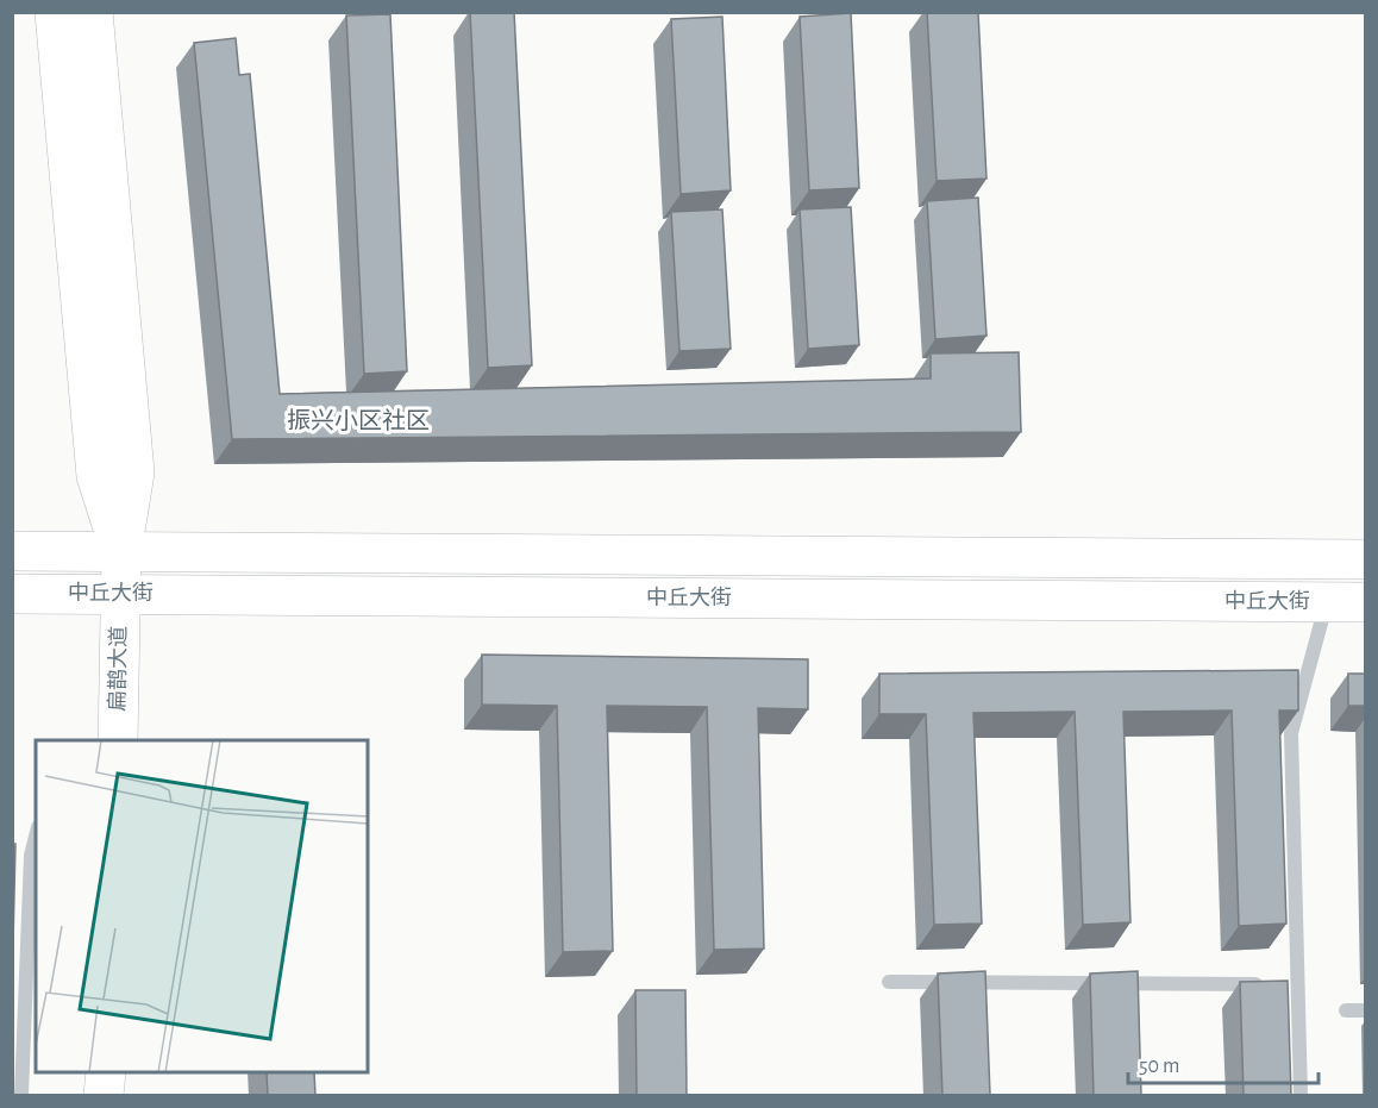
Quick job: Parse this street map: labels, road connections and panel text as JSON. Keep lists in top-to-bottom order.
{
  "streets": {
    "main road": ["中丘大街", "扁鹊大道"]
  },
  "crossings": [
    ["中丘大街", "扁鹊大道"]
  ],
  "districts": ["振兴小区社区"],
  "scale_bar": "50 m"
}
